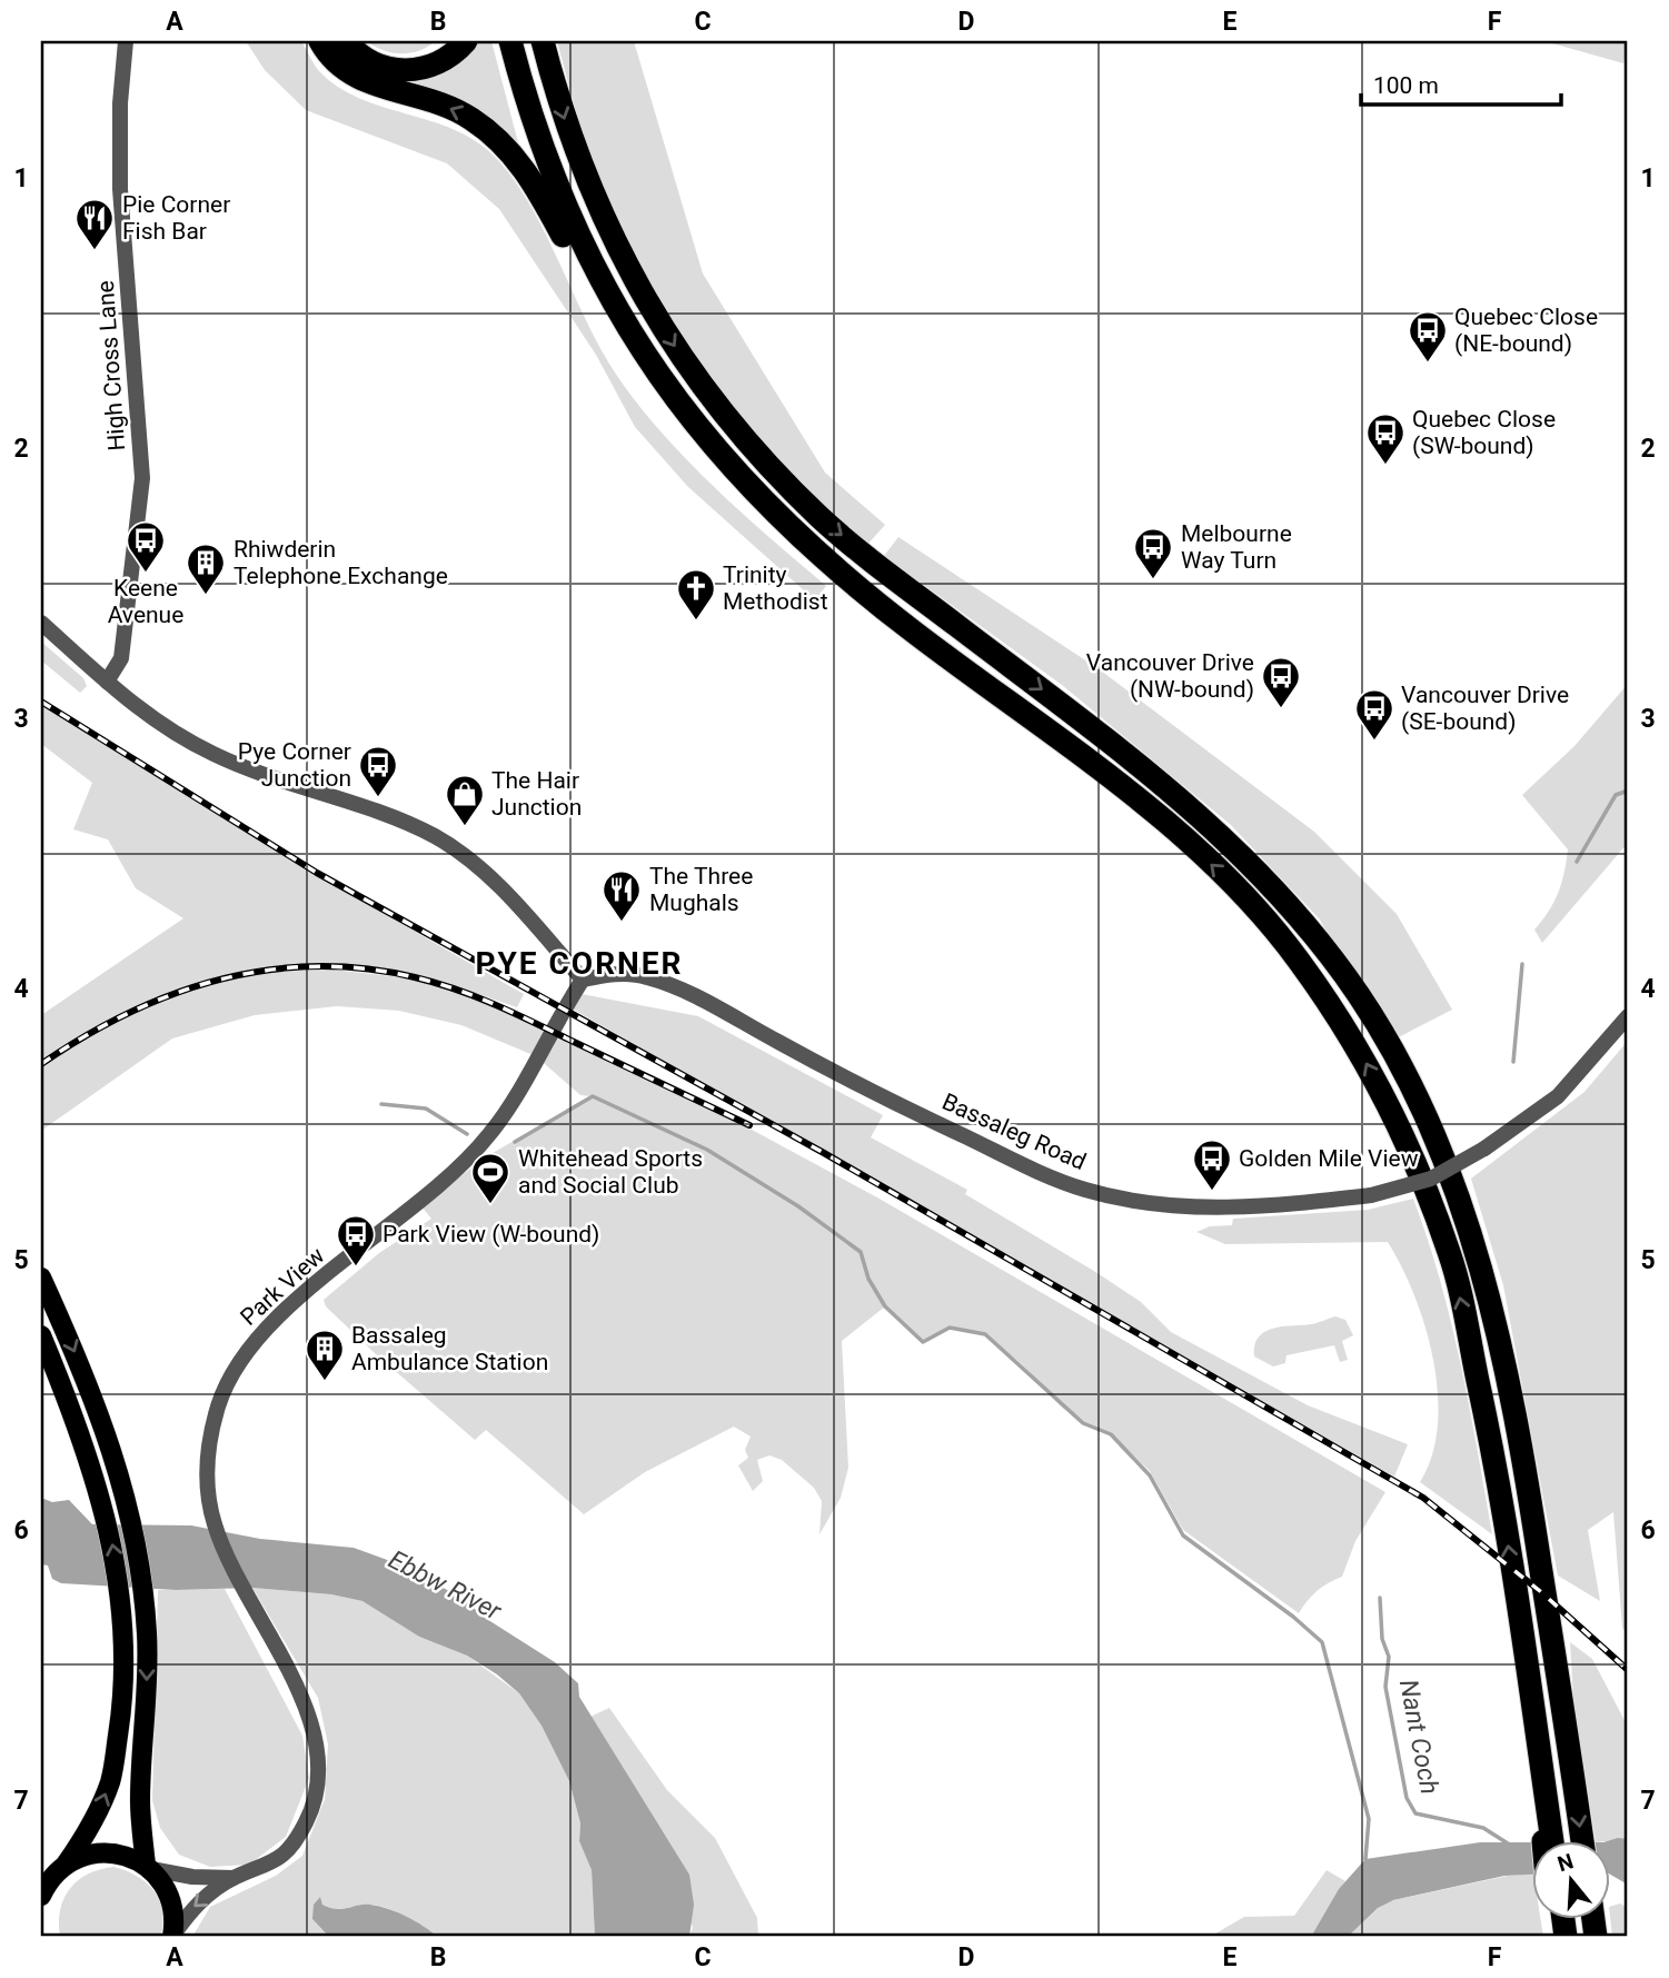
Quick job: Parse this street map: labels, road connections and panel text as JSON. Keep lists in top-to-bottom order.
{
  "streets": {
    "street": ["High Cross Lane", "Bassaleg Road", "Park View"]
  },
  "crossings": [
    ["Bassaleg Road", "Park View"]
  ],
  "districts": ["PYE CORNER"],
  "water": ["Ebbw River", "Nant Coch"],
  "places": {
    "restaurant": ["Pie Corner Fish Bar", "The Three Mughals"],
    "bus stop": [
      "Quebec Close (NE-bound)",
      "Quebec Close (SW-bound)",
      "Keene Avenue",
      "Melbourne Way Turn",
      "Vancouver Drive (NW-bound)",
      "Vancouver Drive (SE-bound)",
      "Pye Corner Junction",
      "Golden Mile View",
      "Park View (W-bound)"
    ],
    "building": ["Rhiwderin Telephone Exchange", "Bassaleg Ambulance Station"],
    "church": ["Trinity Methodist"],
    "shop": ["The Hair Junction"],
    "sports": ["Whitehead Sports and Social Club"]
  },
  "scale_bar": "100 m",
  "north": "top",
  "grid": {
    "columns": [
      "A",
      "B",
      "C",
      "D",
      "E",
      "F"
    ],
    "rows": [
      "1",
      "2",
      "3",
      "4",
      "5",
      "6",
      "7"
    ]
  }
}
